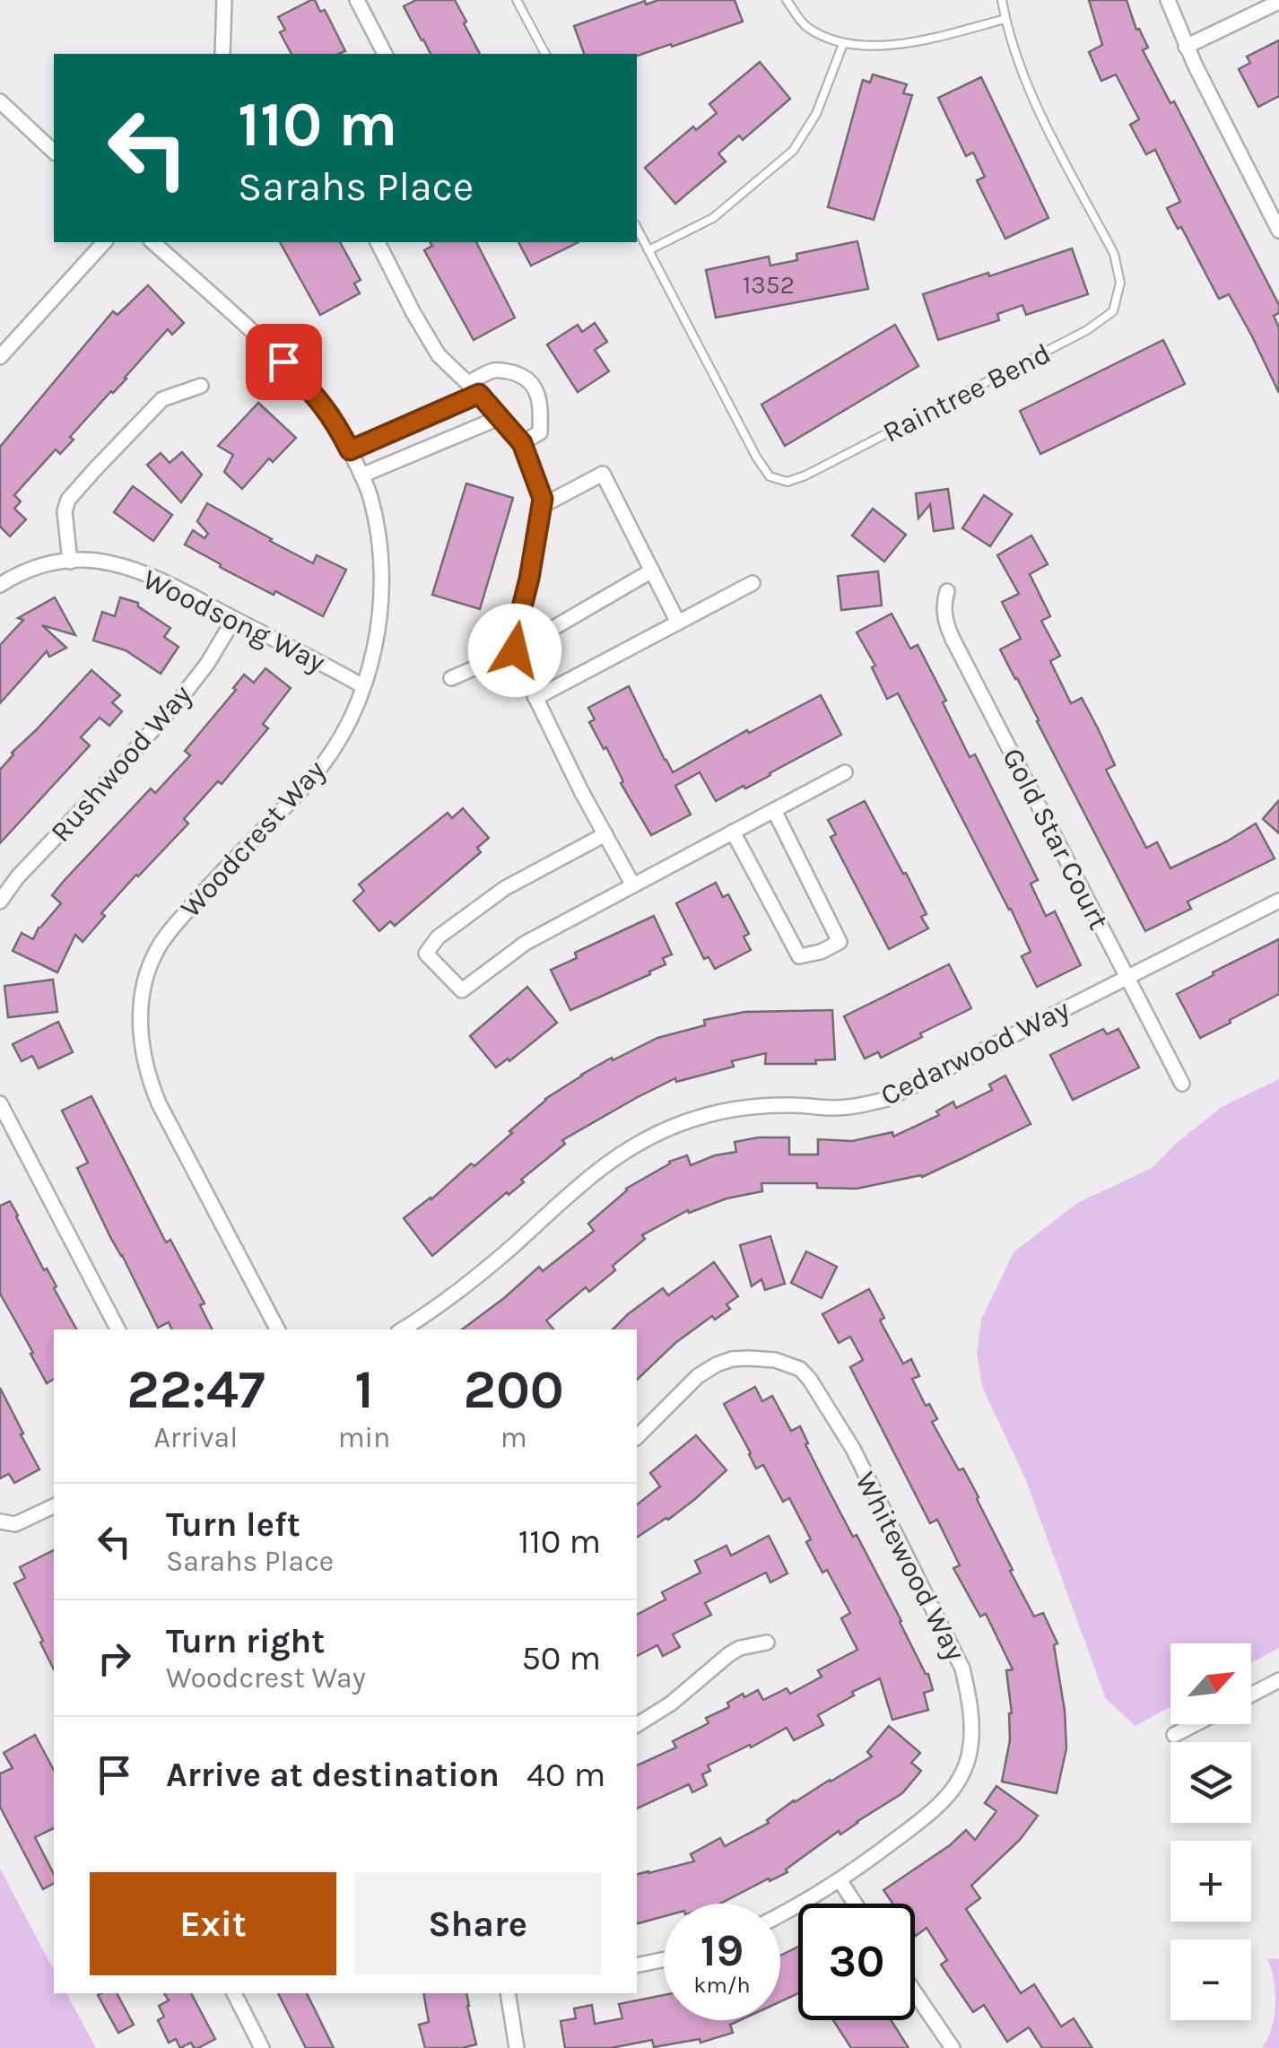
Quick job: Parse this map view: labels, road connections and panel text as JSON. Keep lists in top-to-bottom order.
{
  "streets": {
    "street": [
      "Woodsong Way",
      "Rushwood Way",
      "Woodcrest Way",
      "Gold Star Court",
      "Cedarwood Way",
      "Whitewood Way"
    ],
    "lane": ["Raintree Bend"]
  },
  "crossings": [
    ["Woodsong Way", "Rushwood Way"],
    ["Woodsong Way", "Woodcrest Way"],
    ["Gold Star Court", "Cedarwood Way"]
  ],
  "house_numbers": ["1352"],
  "north": "top right",
  "page": {
    "turn": ["110 m", "Sarahs Place"],
    "eta": [
      "22:47",
      "Arrival",
      "1",
      "min",
      "200",
      "m"
    ],
    "list": [
      {
        "name": "Turn left",
        "note": "Sarahs Place",
        "value": "110 m"
      },
      {
        "name": "Turn right",
        "note": "Woodcrest Way",
        "value": "50 m"
      },
      {
        "name": "Arrive at destination",
        "value": "40 m"
      }
    ],
    "map_buttons": ["+", "−"],
    "buttons": ["Exit", "Share"],
    "speed": "19 km/h",
    "limit": "30"
  }
}
